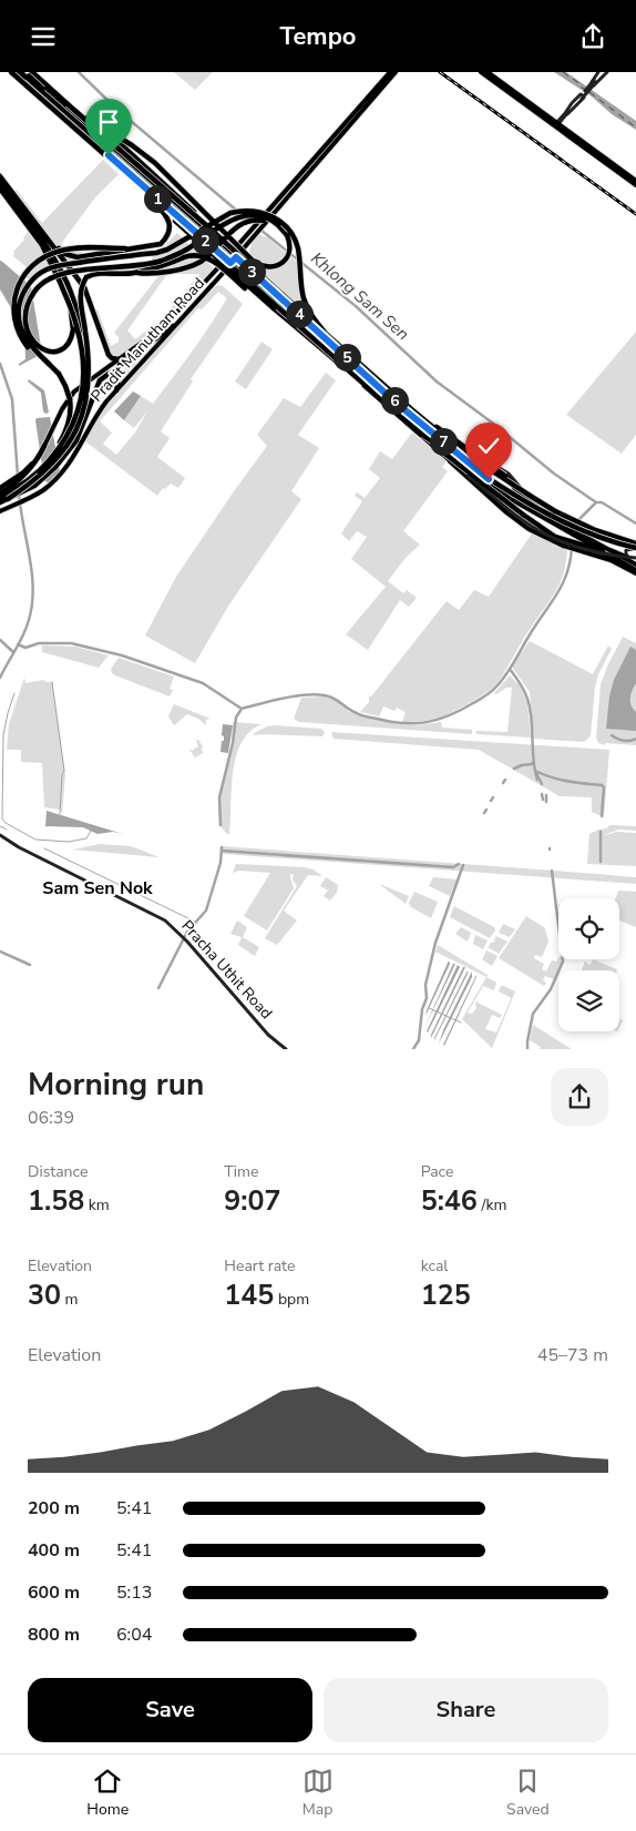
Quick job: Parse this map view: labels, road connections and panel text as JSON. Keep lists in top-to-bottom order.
{
  "streets": {
    "main road": ["Pradit Manutham Road", "Pracha Uthit Road"]
  },
  "districts": ["Sam Sen Nok"],
  "water": ["Khlong Sam Sen"],
  "page": {
    "header": "Tempo",
    "pins": [
      "1",
      "2",
      "3",
      "4",
      "5",
      "6",
      "7"
    ],
    "heading": ["Morning run", "06:39"],
    "stats": [
      ["Distance", "1.58 km"],
      ["Time", "9:07"],
      ["Pace", "5:46 /km"],
      ["Elevation", "30 m"],
      ["Heart rate", "145 bpm"],
      ["kcal", "125"]
    ],
    "chart": ["Elevation", "45–73 m"],
    "list": [
      {
        "name": "200 m",
        "note": "5:41"
      },
      {
        "name": "400 m",
        "note": "5:41"
      },
      {
        "name": "600 m",
        "note": "5:13"
      },
      {
        "name": "800 m",
        "note": "6:04"
      }
    ],
    "buttons": ["Save", "Share"],
    "tabs": ["Home", "Map", "Saved"]
  }
}
